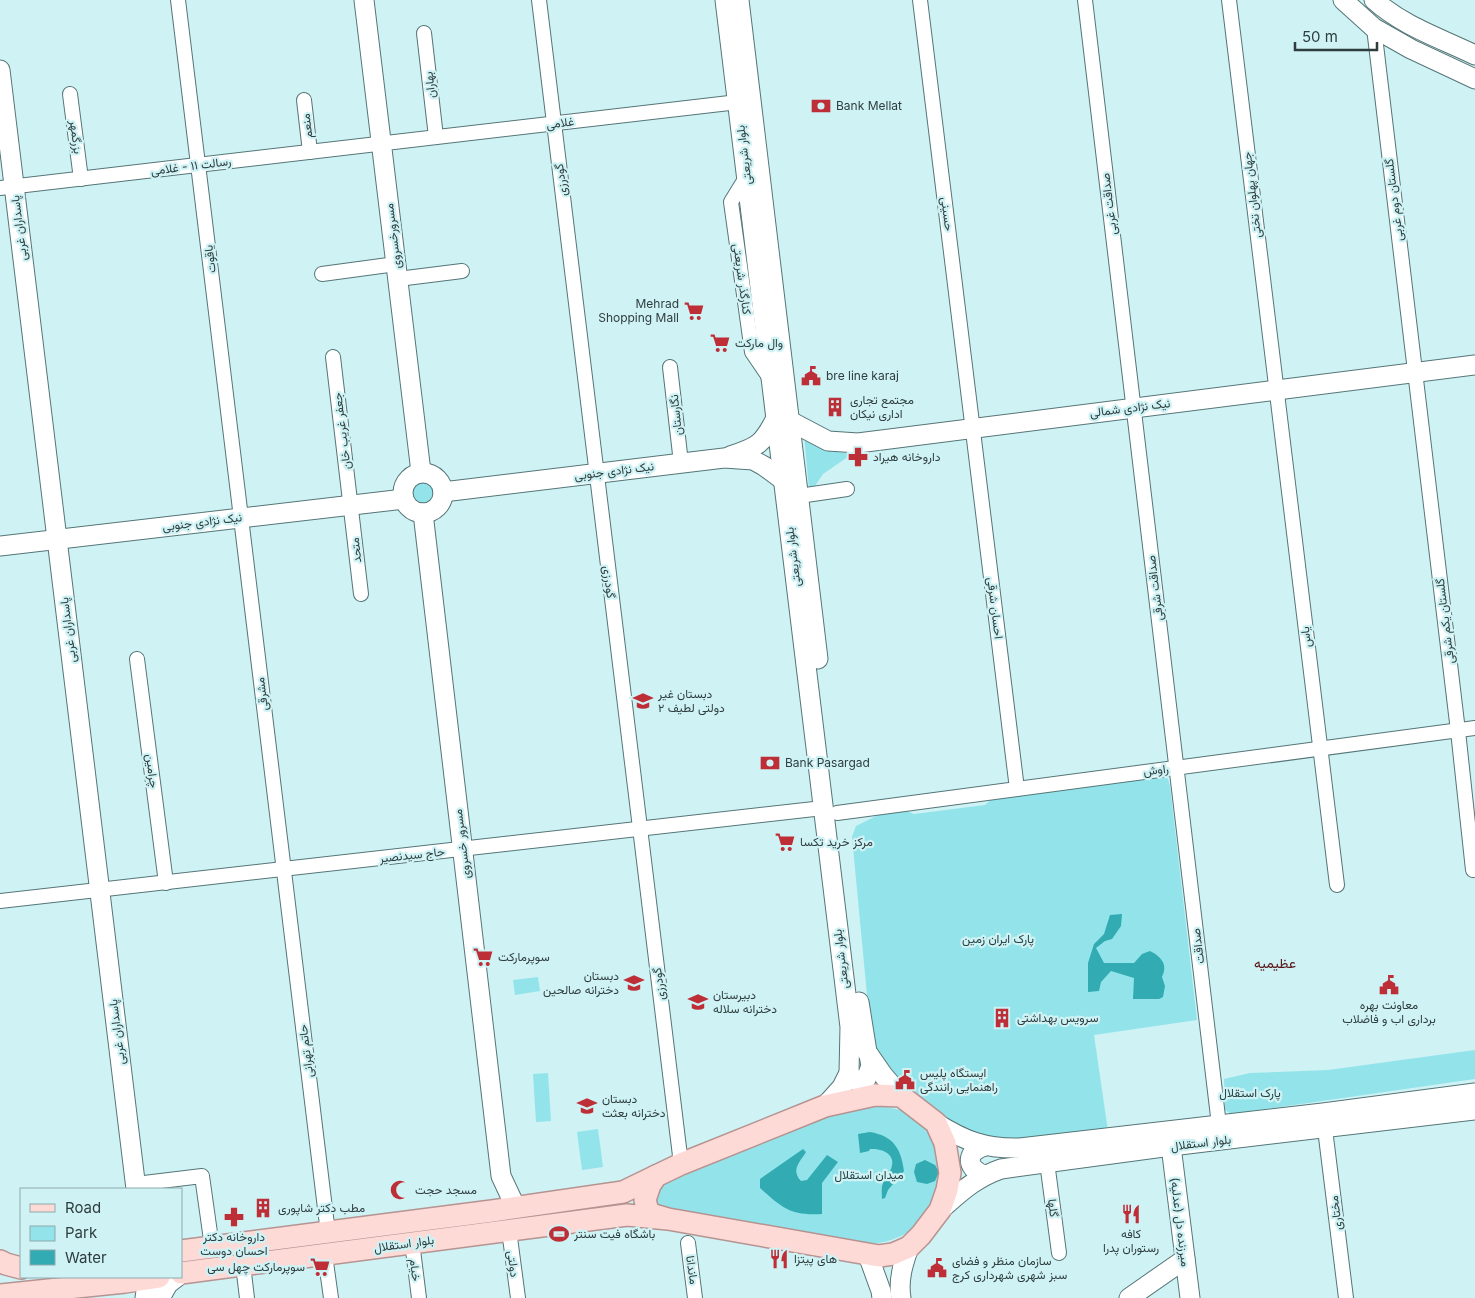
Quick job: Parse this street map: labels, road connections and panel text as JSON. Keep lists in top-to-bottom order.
{
  "streets": {
    "main road": ["بلوار استقلال"],
    "street": [
      "بهاران",
      "غلامی",
      "منعم",
      "بزرگمهر",
      "بلوار شریعتی",
      "رسالت ۱۱ - غلامی",
      "گودرزی",
      "جهان پهلوان تختی",
      "گلستان دوم غربی",
      "صداقت غربی",
      "حسینی",
      "پاسداران غربی",
      "مسرورخسروی",
      "یاقوت",
      "نیک نژادی شمالی",
      "نگارستان",
      "جعفر غریب خان",
      "نیک نژادی جنوبی",
      "متحد",
      "صداقت شرقی",
      "احسان شرقی",
      "گلستان یکم شرقی",
      "یاس",
      "مشرقی",
      "راوش",
      "چرامین",
      "مسرور خسروی",
      "حاج سیدنصیر",
      "صداقت",
      "حاتم تهرانی",
      "گلها",
      "مختاری",
      "میرزنده دل (عدلیه)",
      "دولتی",
      "خیام",
      "ماندانا"
    ]
  },
  "crossings": [
    ["بهاران", "غلامی"],
    ["غلامی", "بلوار شریعتی"],
    ["غلامی", "رسالت ۱۱ - غلامی"],
    ["غلامی", "گودرزی"],
    ["غلامی", "مسرورخسروی"],
    ["منعم", "رسالت ۱۱ - غلامی"],
    ["بزرگمهر", "رسالت ۱۱ - غلامی"],
    ["بلوار شریعتی", "نیک نژادی شمالی"],
    ["بلوار شریعتی", "راوش"],
    ["بلوار شریعتی", "حاج سیدنصیر"],
    ["رسالت ۱۱ - غلامی", "پاسداران غربی"],
    ["رسالت ۱۱ - غلامی", "مسرورخسروی"],
    ["رسالت ۱۱ - غلامی", "یاقوت"],
    ["گودرزی", "نیک نژادی جنوبی"],
    ["گودرزی", "حاج سیدنصیر"],
    ["جهان پهلوان تختی", "نیک نژادی شمالی"],
    ["جهان پهلوان تختی", "یاس"],
    ["گلستان دوم غربی", "نیک نژادی شمالی"],
    ["گلستان دوم غربی", "گلستان یکم شرقی"],
    ["صداقت غربی", "نیک نژادی شمالی"],
    ["صداقت غربی", "صداقت شرقی"],
    ["حسینی", "نیک نژادی شمالی"],
    ["حسینی", "احسان شرقی"],
    ["پاسداران غربی", "نیک نژادی جنوبی"],
    ["پاسداران غربی", "حاج سیدنصیر"],
    ["مسرورخسروی", "نیک نژادی جنوبی"],
    ["مسرورخسروی", "مسرور خسروی"],
    ["یاقوت", "نیک نژادی جنوبی"],
    ["یاقوت", "مشرقی"],
    ["نیک نژادی شمالی", "صداقت شرقی"],
    ["نیک نژادی شمالی", "احسان شرقی"],
    ["نیک نژادی شمالی", "گلستان یکم شرقی"],
    ["نیک نژادی شمالی", "یاس"],
    ["نگارستان", "نیک نژادی جنوبی"],
    ["جعفر غریب خان", "نیک نژادی جنوبی"],
    ["جعفر غریب خان", "متحد"],
    ["نیک نژادی جنوبی", "متحد"],
    ["نیک نژادی جنوبی", "مشرقی"],
    ["نیک نژادی جنوبی", "مسرور خسروی"],
    ["صداقت شرقی", "راوش"],
    ["صداقت شرقی", "صداقت"],
    ["احسان شرقی", "راوش"],
    ["گلستان یکم شرقی", "راوش"],
    ["یاس", "راوش"],
    ["مشرقی", "حاج سیدنصیر"],
    ["مشرقی", "حاتم تهرانی"],
    ["راوش", "حاج سیدنصیر"],
    ["راوش", "صداقت"],
    ["چرامین", "حاج سیدنصیر"],
    ["مسرور خسروی", "حاج سیدنصیر"],
    ["حاج سیدنصیر", "حاتم تهرانی"],
    ["صداقت", "بلوار استقلال"],
    ["حاتم تهرانی", "بلوار استقلال"],
    ["بلوار استقلال", "گلها"],
    ["بلوار استقلال", "مختاری"],
    ["بلوار استقلال", "میرزنده دل (عدلیه)"],
    ["بلوار استقلال", "دولتی"],
    ["بلوار استقلال", "خیام"]
  ],
  "districts": ["عظیمیه"],
  "parks": ["پارک ایران زمین", "پارک استقلال", "میدان استقلال"],
  "places": {
    "bank": ["Bank Mellat", "Bank Pasargad"],
    "supermarket": [
      "Mehrad Shopping Mall",
      "وال مارکت",
      "مرکز خرید تکسا",
      "سوپرمارکت",
      "سوپرمارکت چهل سی"
    ],
    "public building": [
      "bre line karaj",
      "معاونت بهره برداری اب و فاضلاب",
      "ایستگاه پلیس راهنمایی رانندگی",
      "سازمان منظر و فضای سبز شهری شهرداری کرج"
    ],
    "building": ["مجتمع تجاری اداری نیکان", "سرویس بهداشتی", "مطب دکتر شاپوری"],
    "pharmacy": ["داروخانه هیراد", "داروخانه دکتر احسان دوست"],
    "school or university": [
      "دبستان غیر دولتی لطیف ۲",
      "دبستان دخترانه صالحین",
      "دبیرستان دخترانه سلاله",
      "دبستان دخترانه بعثت"
    ],
    "mosque": ["مسجد حجت"],
    "restaurant": ["کافه رستوران پدرا", "های پیتزا"],
    "sports": ["باشگاه فیت سنتر"]
  },
  "legend": ["Road", "Park", "Water"],
  "scale_bar": "50 m"
}
